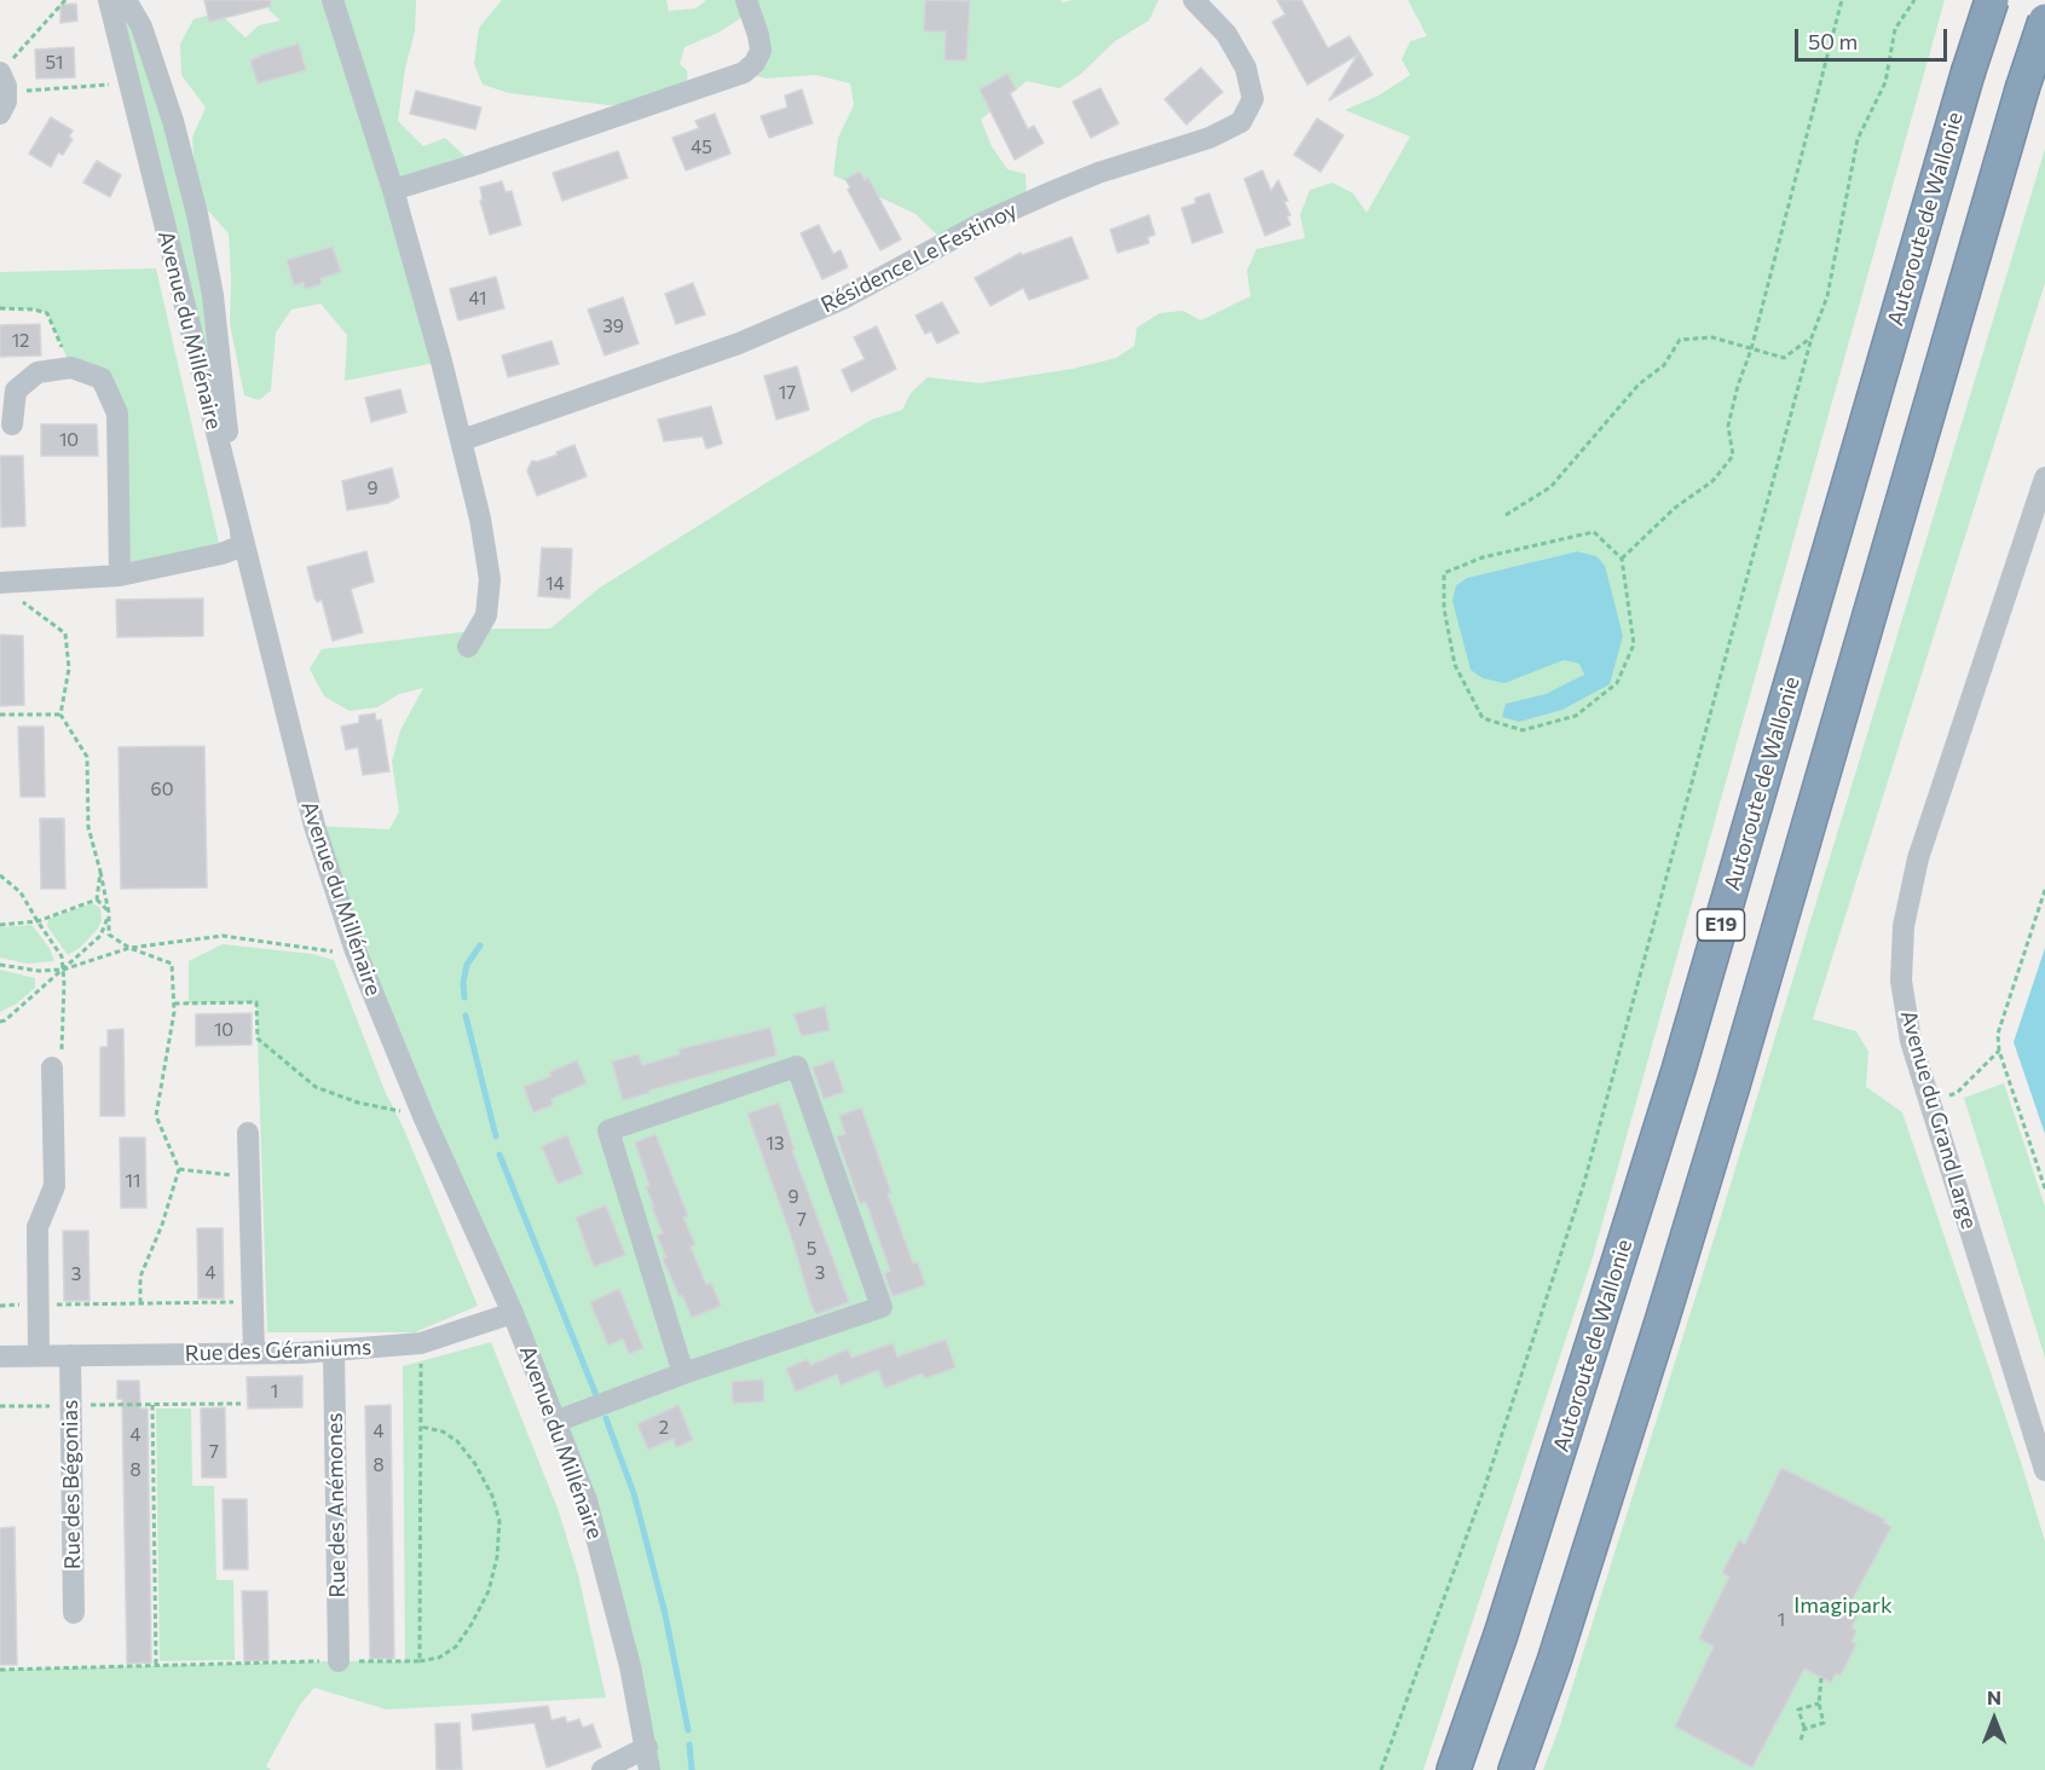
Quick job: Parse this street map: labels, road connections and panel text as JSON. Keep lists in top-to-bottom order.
{
  "streets": {
    "highway": ["Autoroute de Wallonie", "E19"],
    "street": [
      "Résidence Le Festinoy",
      "Avenue du Millénaire",
      "Avenue du Grand Large",
      "Rue des Géraniums",
      "Rue des Bégonias",
      "Rue des Anémones"
    ]
  },
  "crossings": [
    ["Avenue du Millénaire", "Rue des Géraniums"],
    ["Rue des Géraniums", "Rue des Bégonias"],
    ["Rue des Géraniums", "Rue des Anémones"]
  ],
  "parks": ["Imagipark"],
  "house_numbers": [
    "51",
    "45",
    "41",
    "39",
    "12",
    "17",
    "10",
    "9",
    "14",
    "60",
    "10",
    "13",
    "11",
    "9",
    "7",
    "5",
    "4",
    "3",
    "3",
    "1",
    "2",
    "4",
    "4",
    "7",
    "8",
    "8",
    "1"
  ],
  "scale_bar": "50 m",
  "north": "top"
}
